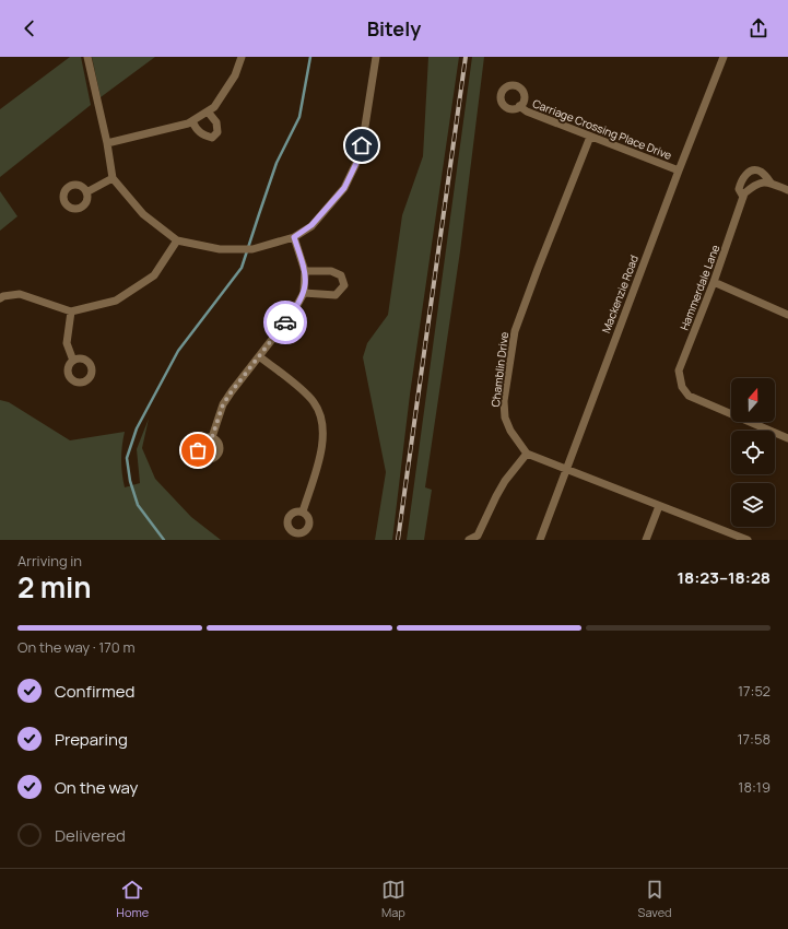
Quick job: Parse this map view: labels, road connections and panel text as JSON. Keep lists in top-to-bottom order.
{
  "streets": {
    "street": [
      "Carriage Crossing Place Drive",
      "Hammerdale Lane",
      "Mackenzie Road",
      "Chamblin Drive"
    ]
  },
  "crossings": [
    ["Carriage Crossing Place Drive", "Mackenzie Road"],
    ["Carriage Crossing Place Drive", "Chamblin Drive"]
  ],
  "north": "top",
  "page": {
    "header": "Bitely",
    "heading": ["2 min", "Arriving in", "18:23–18:28"],
    "bar": "On the way · 170 m",
    "list": [
      ["Confirmed", "17:52"],
      ["Preparing", "17:58"],
      ["On the way", "18:19"],
      "Delivered"
    ],
    "tabs": ["Home", "Map", "Saved"]
  }
}
